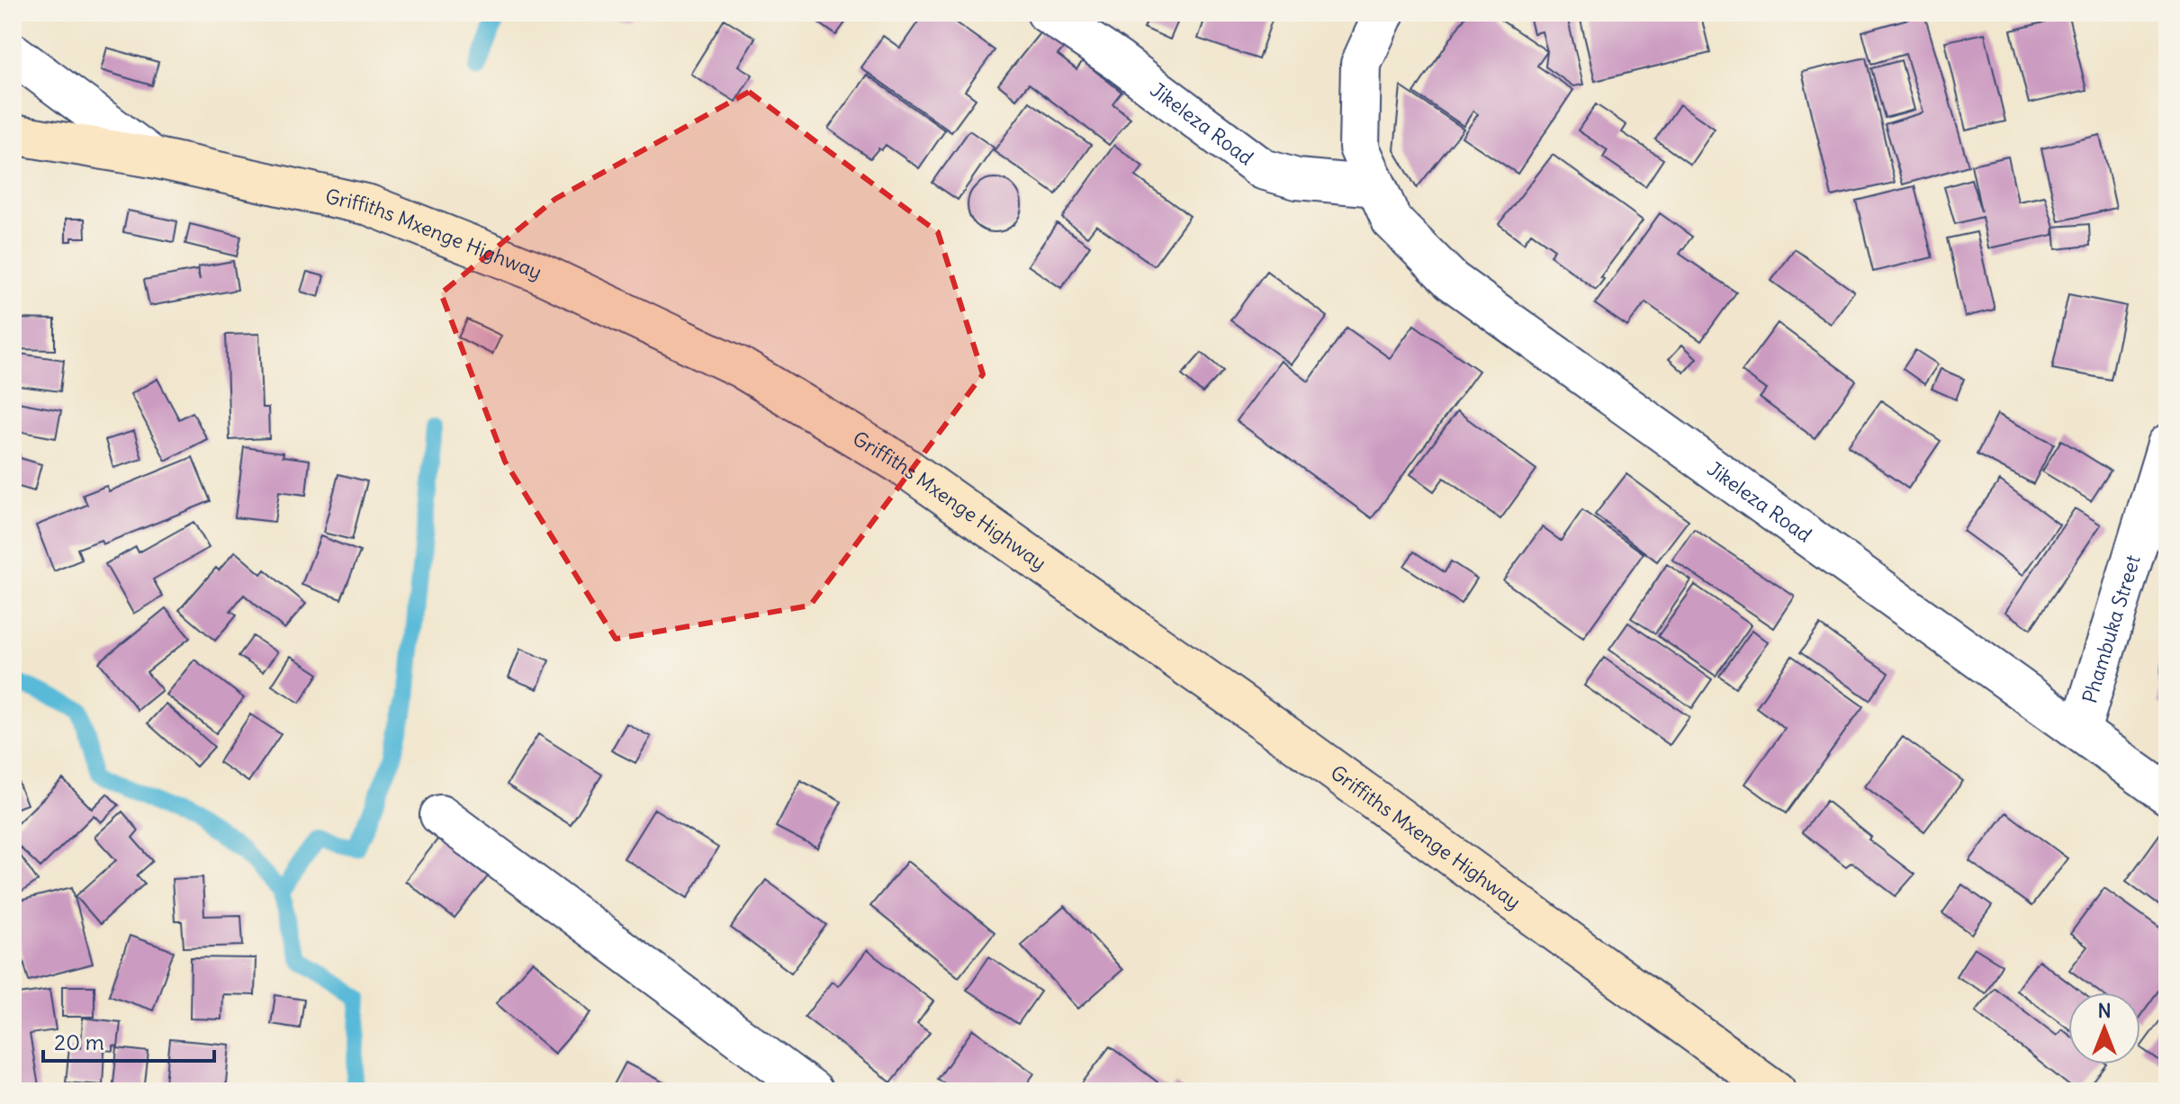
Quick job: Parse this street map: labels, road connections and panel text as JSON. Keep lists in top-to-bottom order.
{
  "streets": {
    "street": ["Jikeleza Road", "Griffiths Mxenge Highway", "Phambuka Street"]
  },
  "crossings": [
    ["Jikeleza Road", "Phambuka Street"]
  ],
  "scale_bar": "20 m",
  "north": "top"
}
